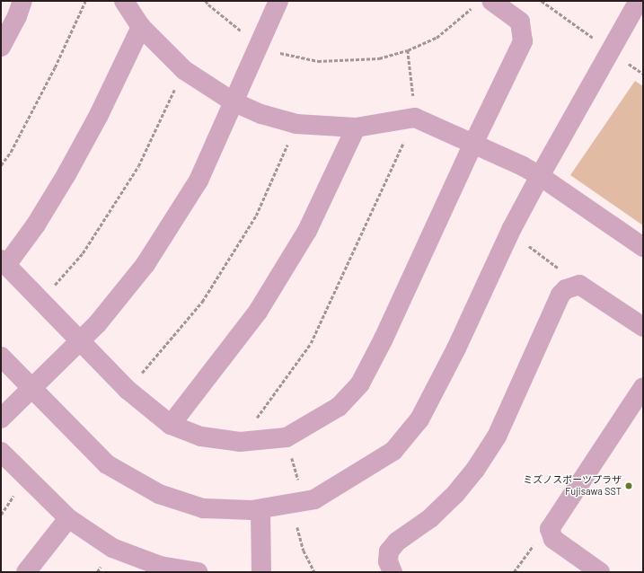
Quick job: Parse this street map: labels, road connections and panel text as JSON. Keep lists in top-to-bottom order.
{
  "places": ["ミズノスポーツプラザ Fujisawa SST"]
}
